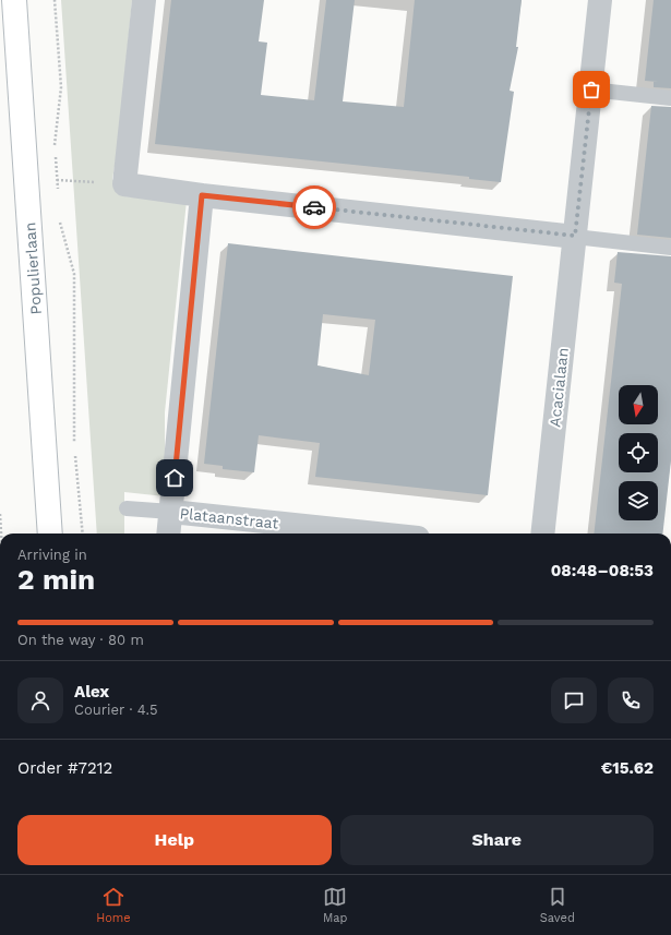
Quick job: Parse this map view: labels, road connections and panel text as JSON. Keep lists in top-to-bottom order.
{
  "streets": {
    "street": ["Populierlaan", "Acacialaan", "Plataanstraat"]
  },
  "north": "bottom",
  "page": {
    "heading": ["2 min", "Arriving in", "08:48–08:53"],
    "panel": [
      "Alex",
      "Courier · 4.5",
      "Order #7212",
      "€15.62"
    ],
    "bar": "On the way · 80 m",
    "buttons": ["Help", "Share"],
    "tabs": ["Home", "Map", "Saved"]
  }
}
